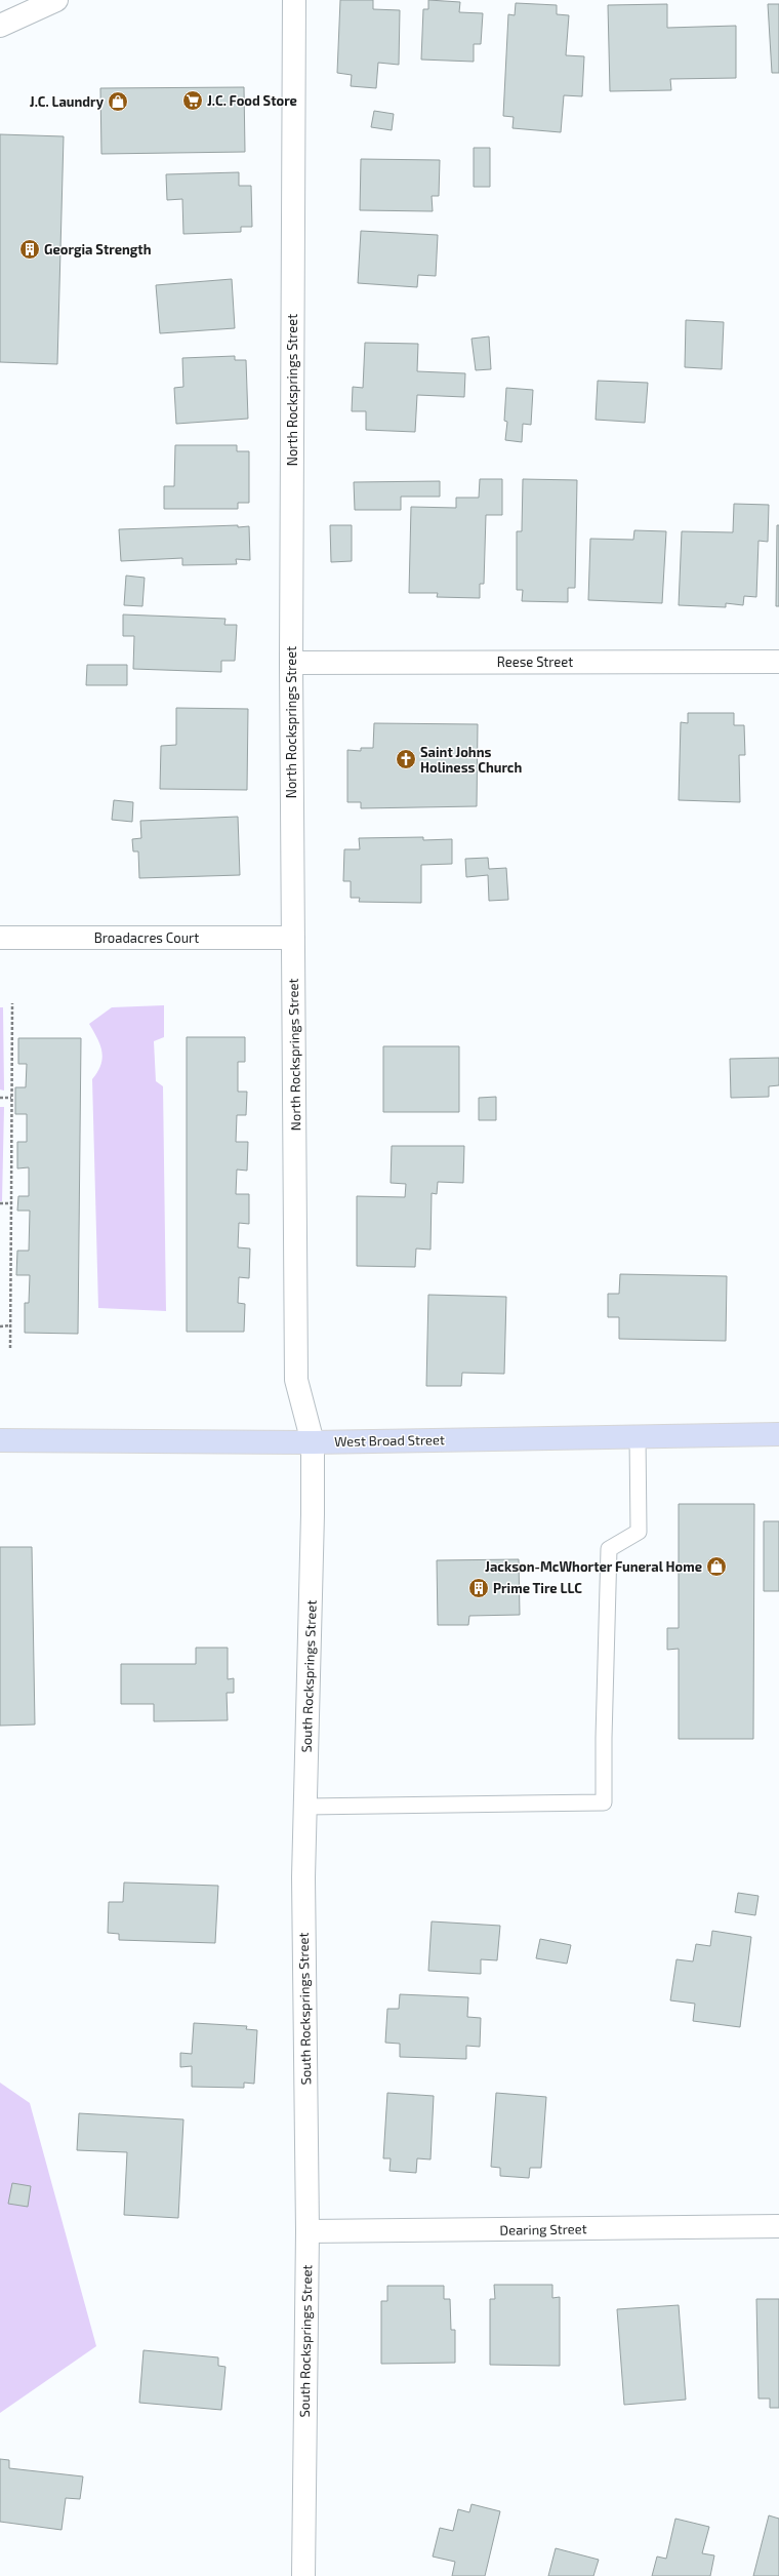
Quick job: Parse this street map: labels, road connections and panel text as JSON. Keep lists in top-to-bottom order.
{
  "streets": {
    "main road": ["West Broad Street"],
    "street": [
      "North Rocksprings Street",
      "Reese Street",
      "Broadacres Court",
      "South Rocksprings Street",
      "Dearing Street"
    ]
  },
  "crossings": [
    ["North Rocksprings Street", "Reese Street"],
    ["North Rocksprings Street", "Broadacres Court"],
    ["North Rocksprings Street", "West Broad Street"],
    ["North Rocksprings Street", "South Rocksprings Street"],
    ["West Broad Street", "South Rocksprings Street"],
    ["South Rocksprings Street", "Dearing Street"]
  ],
  "places": {
    "supermarket": ["J.C. Food Store"],
    "shop": ["J.C. Laundry", "Jackson-McWhorter Funeral Home"],
    "building": ["Georgia Strength", "Prime Tire LLC"],
    "church": ["Saint Johns Holiness Church"]
  }
}
